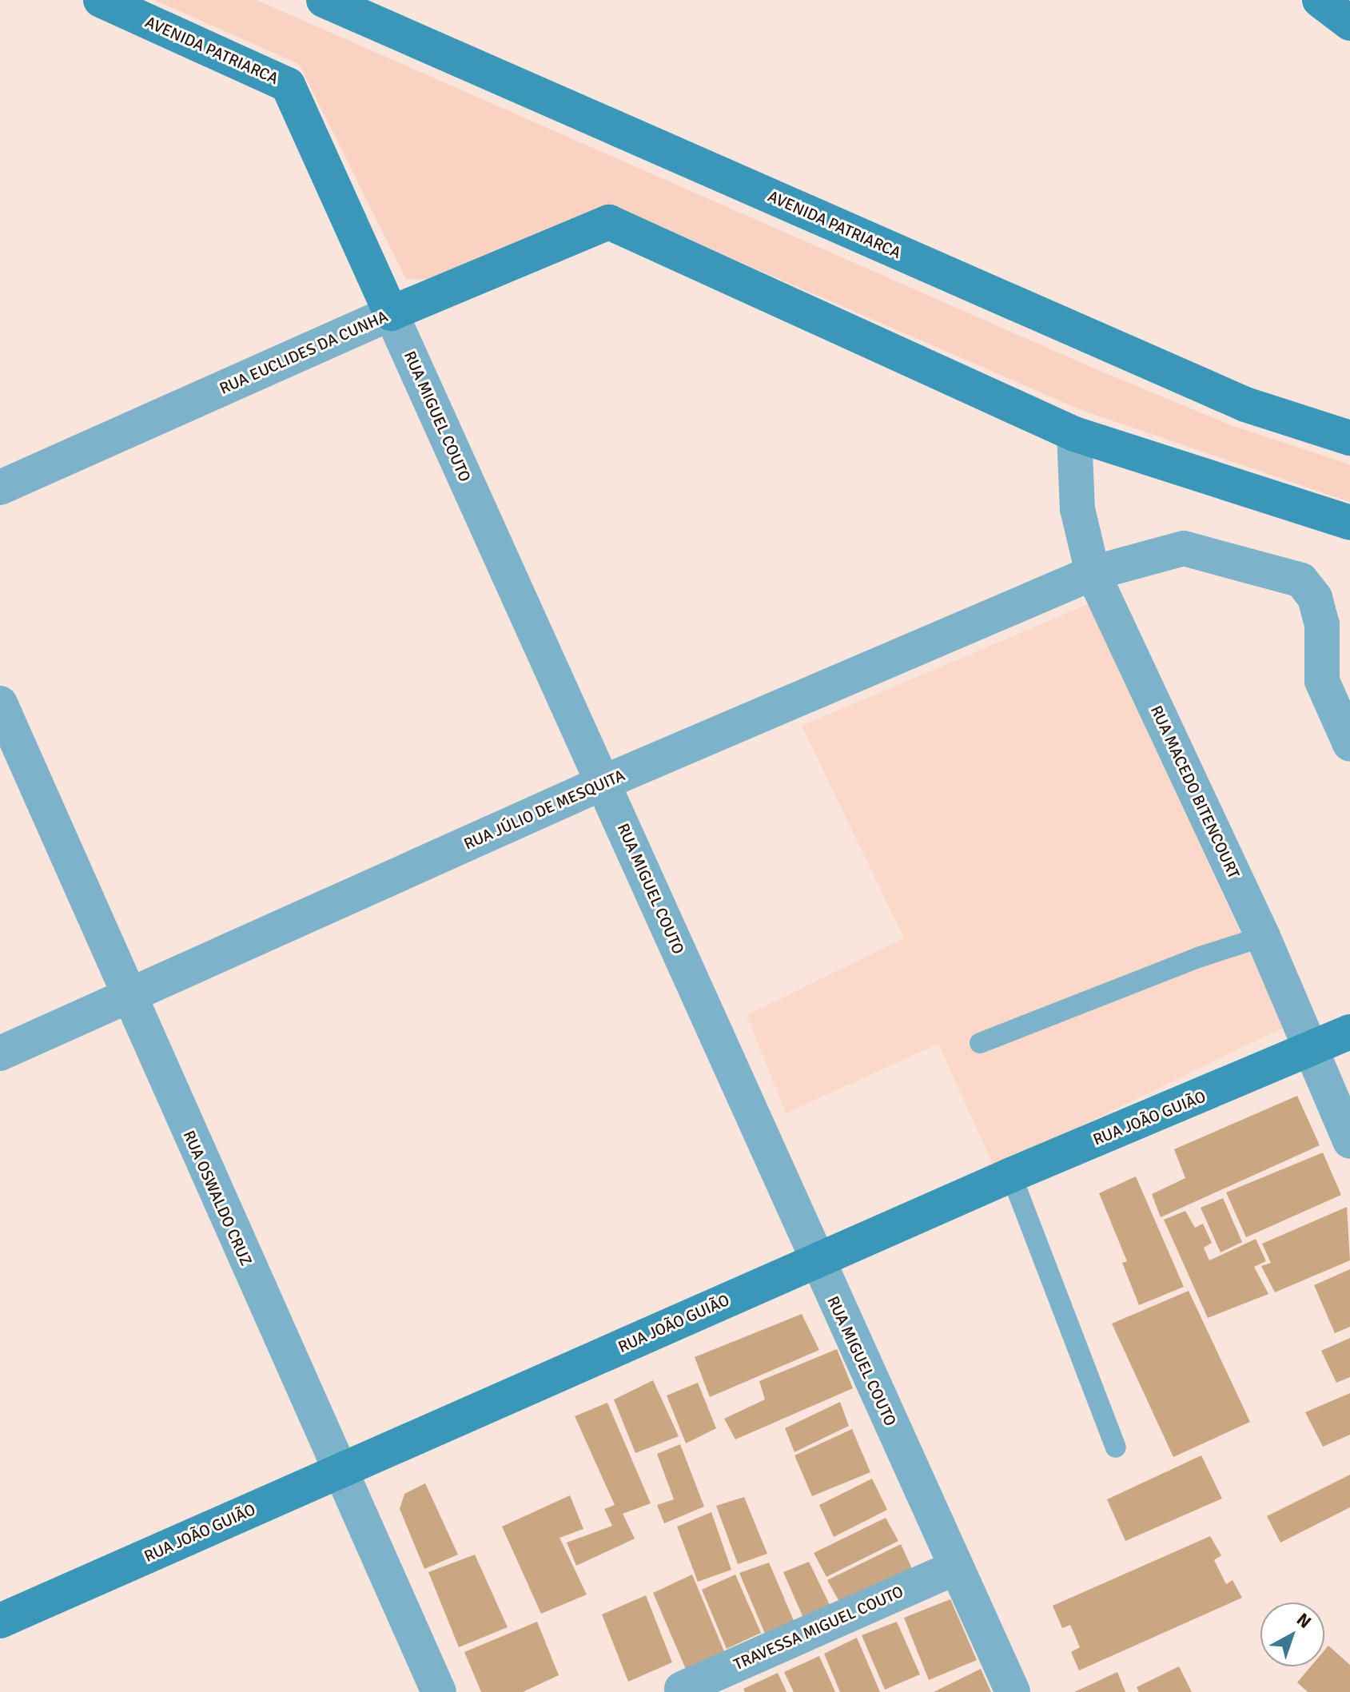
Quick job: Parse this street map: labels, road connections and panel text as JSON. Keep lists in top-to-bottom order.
{
  "streets": {
    "main road": [
      "AVENIDA PATRIARCA",
      "RUA EUCLIDES DA CUNHA",
      "RUA MIGUEL COUTO",
      "RUA JOÃO GUIÃO"
    ],
    "street": [
      "RUA MACEDO BITENCOURT",
      "RUA JÚLIO DE MESQUITA",
      "RUA OSWALDO CRUZ",
      "TRAVESSA MIGUEL COUTO"
    ]
  },
  "crossings": [
    ["AVENIDA PATRIARCA", "RUA MIGUEL COUTO"],
    ["RUA EUCLIDES DA CUNHA", "RUA MIGUEL COUTO"],
    ["RUA EUCLIDES DA CUNHA", "RUA MACEDO BITENCOURT"],
    ["RUA MIGUEL COUTO", "RUA JÚLIO DE MESQUITA"],
    ["RUA MIGUEL COUTO", "RUA JOÃO GUIÃO"],
    ["RUA MIGUEL COUTO", "TRAVESSA MIGUEL COUTO"],
    ["RUA MACEDO BITENCOURT", "RUA JÚLIO DE MESQUITA"],
    ["RUA MACEDO BITENCOURT", "RUA JOÃO GUIÃO"],
    ["RUA JÚLIO DE MESQUITA", "RUA OSWALDO CRUZ"],
    ["RUA JOÃO GUIÃO", "RUA OSWALDO CRUZ"]
  ],
  "north": "top right"
}
